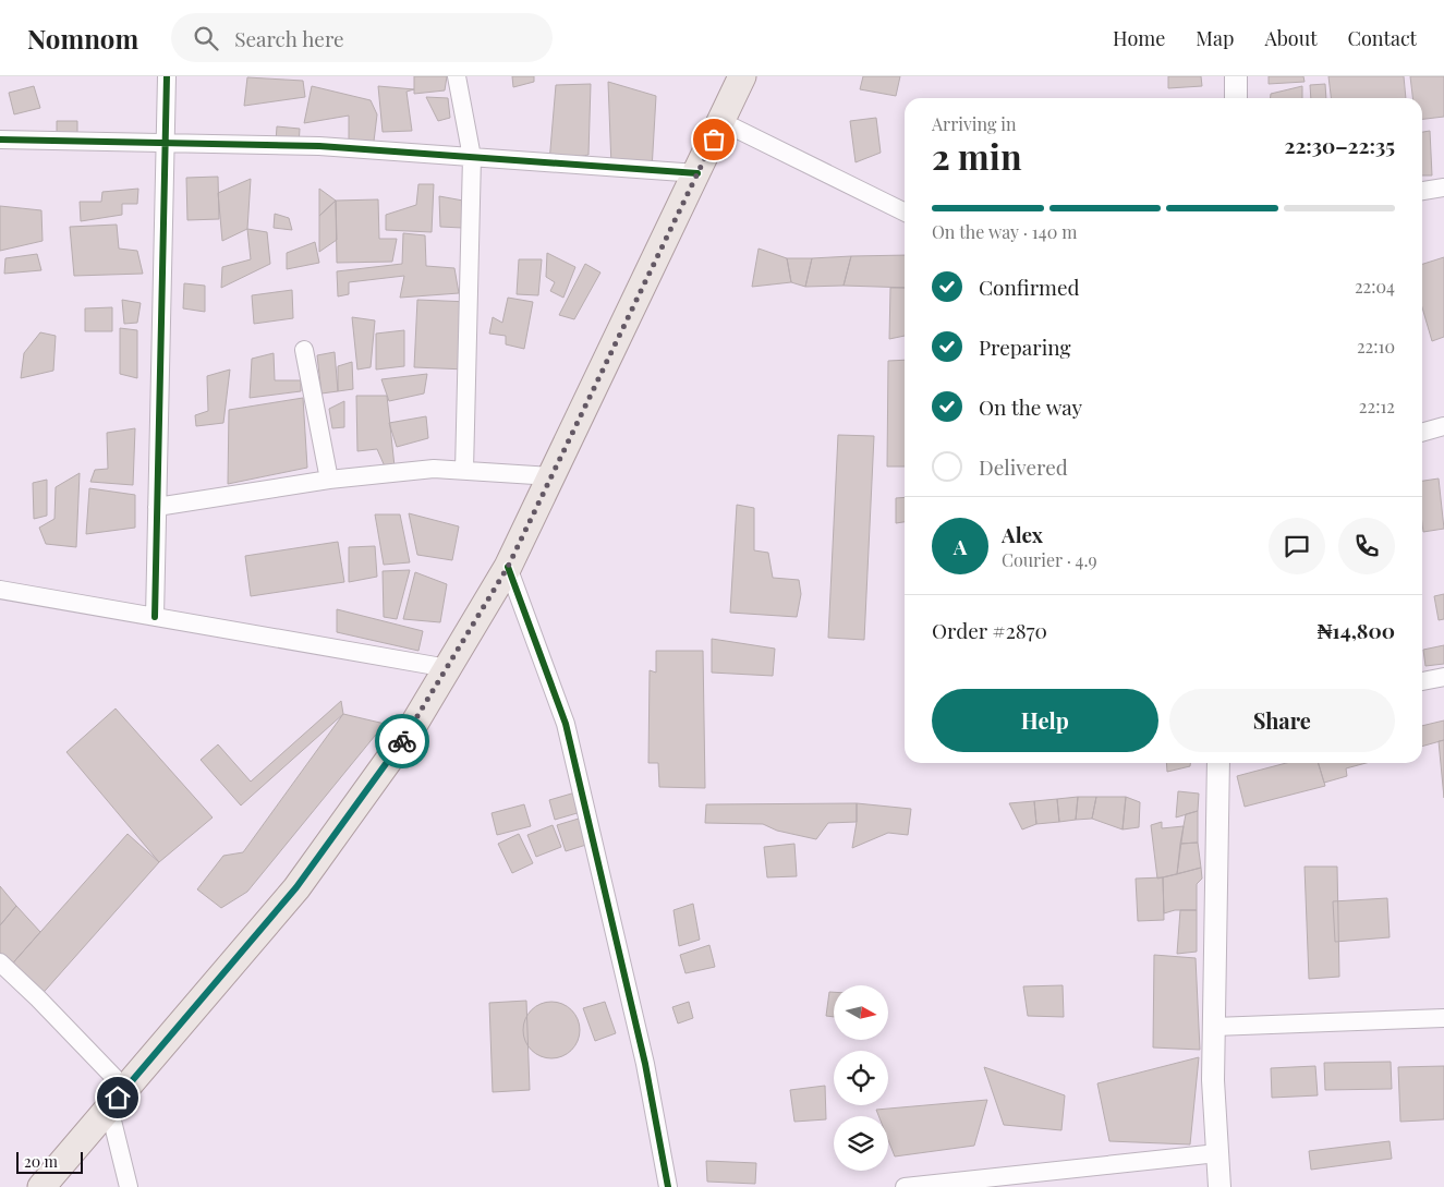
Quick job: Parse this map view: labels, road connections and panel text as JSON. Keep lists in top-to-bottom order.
{
  "scale_bar": "20 m",
  "north": "right",
  "page": {
    "header": "Nomnom",
    "search": "Search here",
    "nav": [
      "Home",
      "Map",
      "About",
      "Contact"
    ],
    "heading": ["2 min", "Arriving in", "22:30–22:35"],
    "panel": [
      "Alex",
      "Courier · 4.9",
      "Order #2870",
      "₦14,800"
    ],
    "bar": "On the way · 140 m",
    "list": [
      ["Confirmed", "22:04"],
      ["Preparing", "22:10"],
      ["On the way", "22:12"],
      "Delivered"
    ],
    "round": "A",
    "buttons": ["Help", "Share"],
    "scale": "20 m"
  }
}
